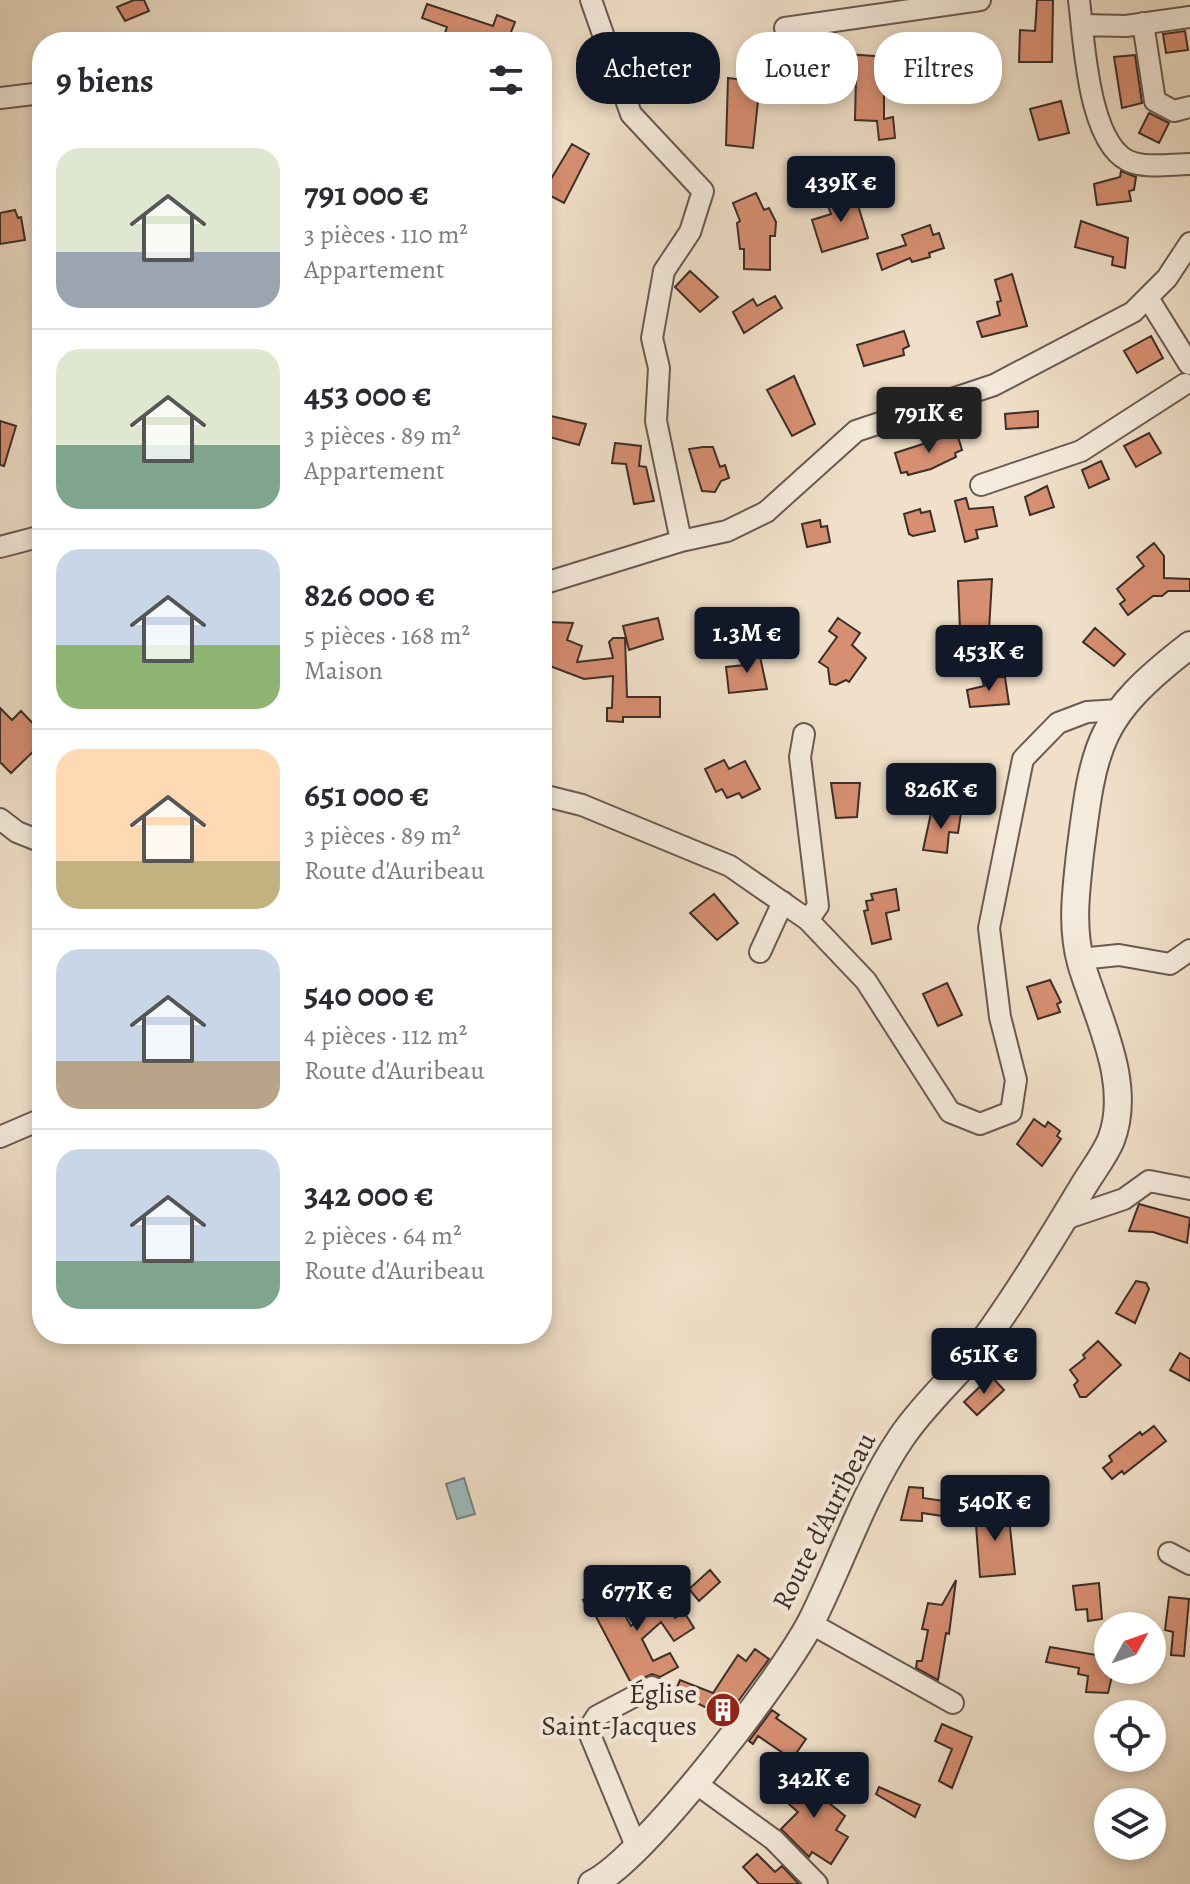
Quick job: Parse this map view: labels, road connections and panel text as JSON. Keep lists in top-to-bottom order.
{
  "streets": {
    "street": ["Route d'Auribeau"]
  },
  "places": {
    "building": ["Église Saint-Jacques"]
  },
  "north": "top right",
  "page": {
    "chip": ["Acheter", "Louer", "Filtres"],
    "heading": "9 biens",
    "list": [
      {
        "name": "791 000 €",
        "note": "3 pièces · 110 m² · Appartement"
      },
      {
        "name": "453 000 €",
        "note": "3 pièces · 89 m² · Appartement"
      },
      {
        "name": "826 000 €",
        "note": "5 pièces · 168 m² · Maison"
      },
      {
        "name": "651 000 €",
        "note": "3 pièces · 89 m² · Route d'Auribeau"
      },
      {
        "name": "540 000 €",
        "note": "4 pièces · 112 m² · Route d'Auribeau"
      },
      {
        "name": "342 000 €",
        "note": "2 pièces · 64 m² · Route d'Auribeau"
      }
    ],
    "price": [
      "439K €",
      "791K €",
      "1.3M €",
      "453K €",
      "826K €",
      "651K €",
      "540K €",
      "677K €",
      "342K €"
    ]
  }
}
